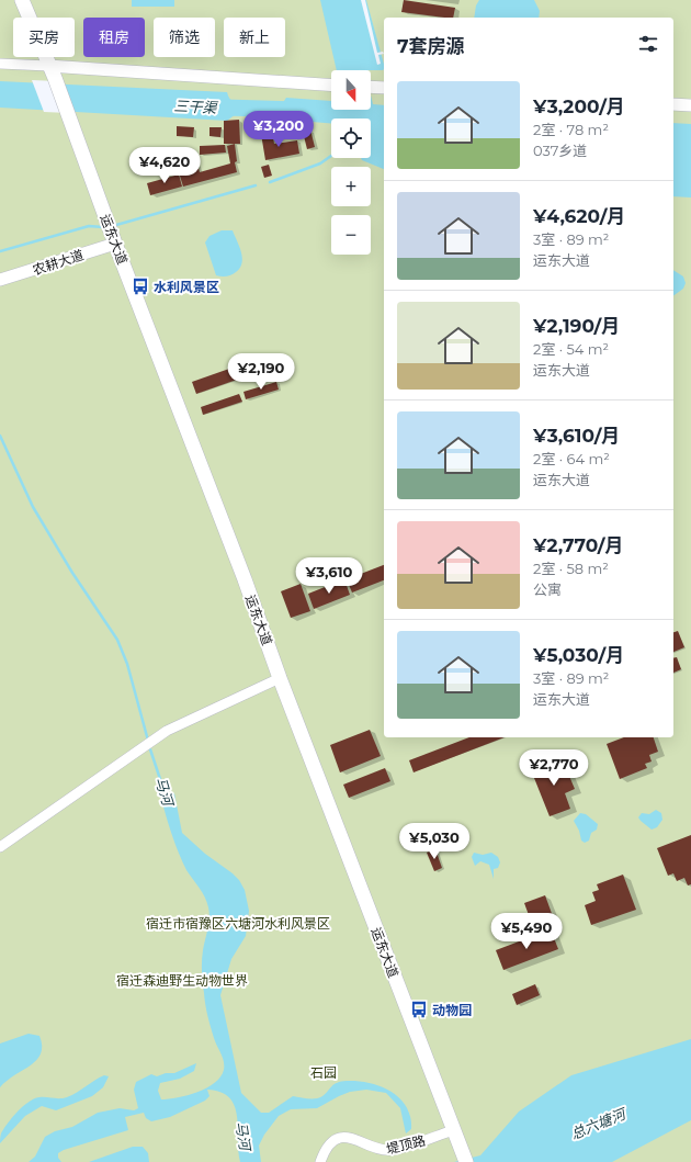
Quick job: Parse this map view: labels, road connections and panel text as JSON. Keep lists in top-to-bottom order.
{
  "streets": {
    "main road": ["运东大道"],
    "street": ["农耕大道", "堤顶路"]
  },
  "crossings": [
    ["运东大道", "农耕大道"],
    ["运东大道", "堤顶路"]
  ],
  "water": ["三干渠", "马河", "总六塘河"],
  "parks": ["宿迁市宿豫区六塘河水利风景区", "宿迁森迪野生动物世界", "石园"],
  "places": {
    "bus stop": ["水利风景区", "动物园"]
  },
  "north": "bottom",
  "page": {
    "chip": [
      "买房",
      "租房",
      "筛选",
      "新上"
    ],
    "heading": "7套房源",
    "map_buttons": ["+", "−"],
    "list": [
      {
        "name": "¥3,200/月",
        "note": "2室 · 78 m² · 037乡道"
      },
      {
        "name": "¥4,620/月",
        "note": "3室 · 89 m² · 运东大道"
      },
      {
        "name": "¥2,190/月",
        "note": "2室 · 54 m² · 运东大道"
      },
      {
        "name": "¥3,610/月",
        "note": "2室 · 64 m² · 运东大道"
      },
      {
        "name": "¥2,770/月",
        "note": "2室 · 58 m² · 公寓"
      },
      {
        "name": "¥5,030/月",
        "note": "3室 · 89 m² · 运东大道"
      }
    ],
    "price": [
      "¥3,200",
      "¥4,620",
      "¥2,190",
      "¥3,610",
      "¥2,770",
      "¥5,030",
      "¥5,490"
    ]
  }
}
